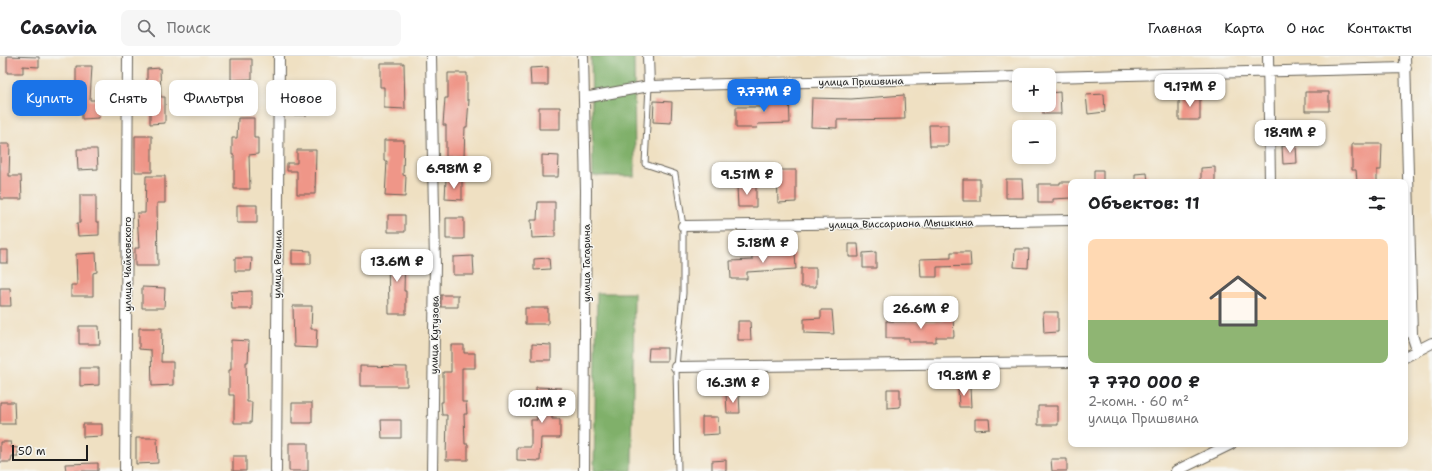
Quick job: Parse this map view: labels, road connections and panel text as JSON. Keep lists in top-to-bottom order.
{
  "streets": {
    "street": [
      "улица Пришвина",
      "улица Виссариона Мышкина",
      "улица Гагарина",
      "улица Чайковского",
      "улица Репина",
      "улица Кутузова"
    ]
  },
  "crossings": [
    ["улица Пришвина", "улица Гагарина"]
  ],
  "scale_bar": "50 m",
  "page": {
    "header": "Casavia",
    "search": "Поиск",
    "nav": [
      "Главная",
      "Карта",
      "О нас",
      "Контакты"
    ],
    "map_buttons": ["+", "−"],
    "price": [
      "9.17M ₽",
      "7.77M ₽",
      "18.9M ₽",
      "6.98M ₽",
      "9.51M ₽",
      "5.18M ₽",
      "13.6M ₽",
      "26.6M ₽",
      "19.8M ₽",
      "16.3M ₽",
      "10.1M ₽"
    ],
    "chip": [
      "Купить",
      "Снять",
      "Фильтры",
      "Новое"
    ],
    "heading": "Объектов: 11",
    "list": [
      {
        "name": "7 770 000 ₽",
        "note": "2-комн. · 60 m² · улица Пришвина"
      }
    ],
    "scale": "50 m"
  }
}
